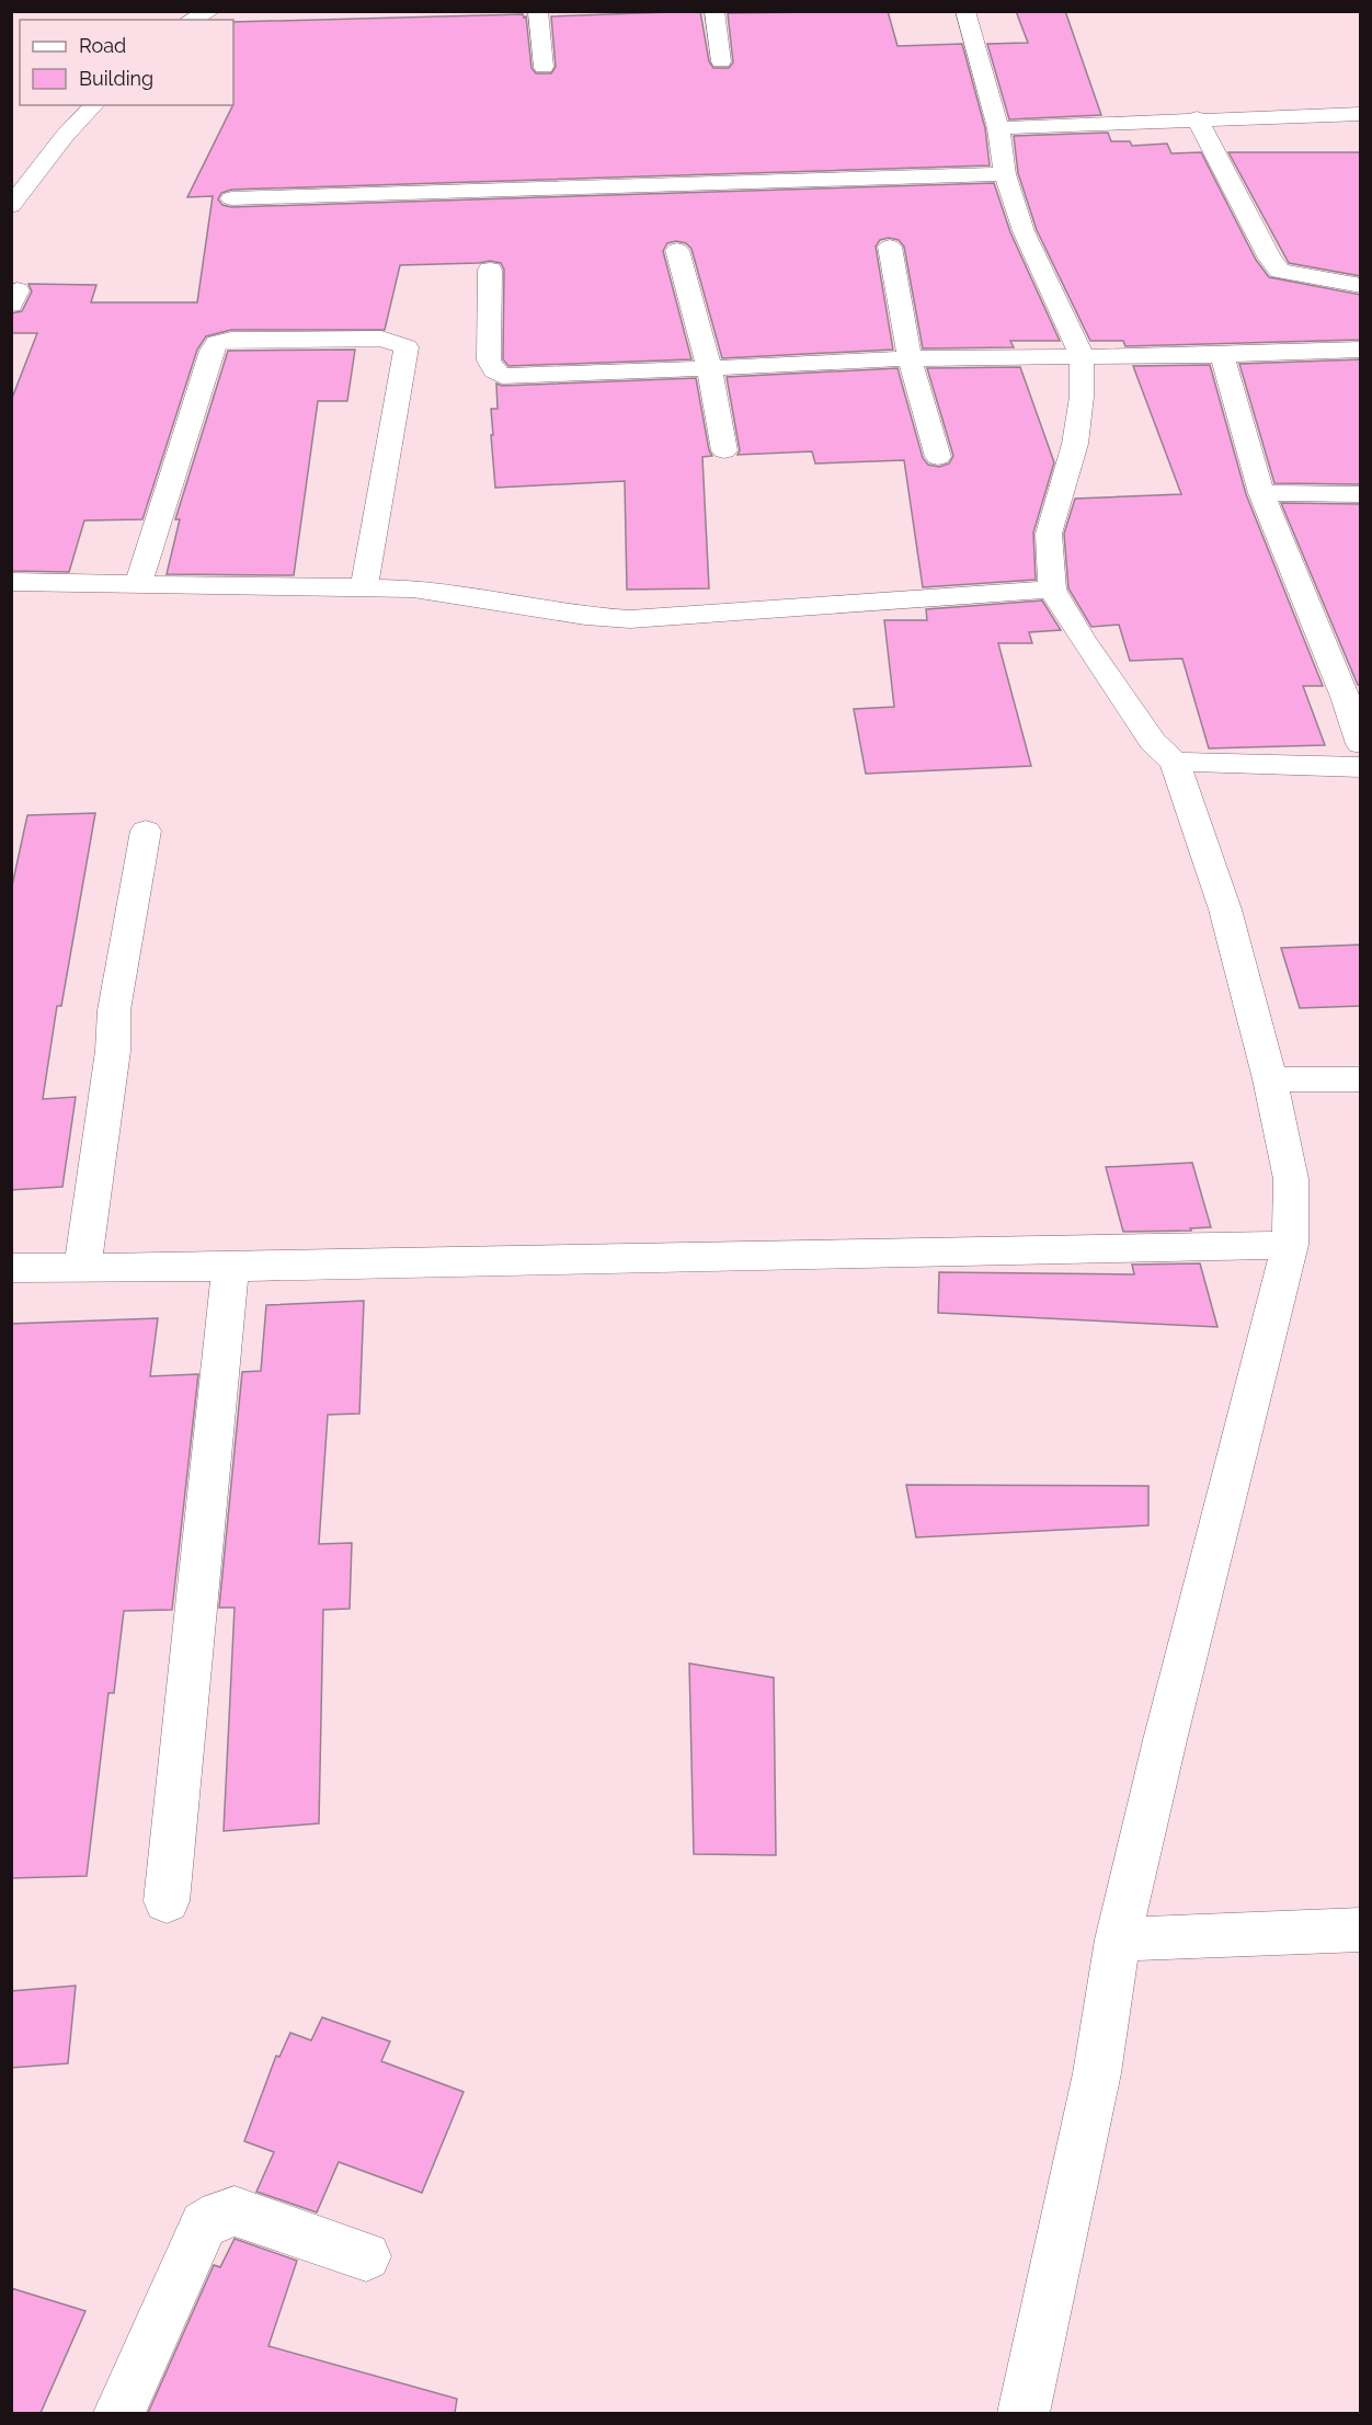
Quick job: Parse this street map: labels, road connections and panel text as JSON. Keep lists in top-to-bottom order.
{
  "legend": ["Road", "Building"]
}
